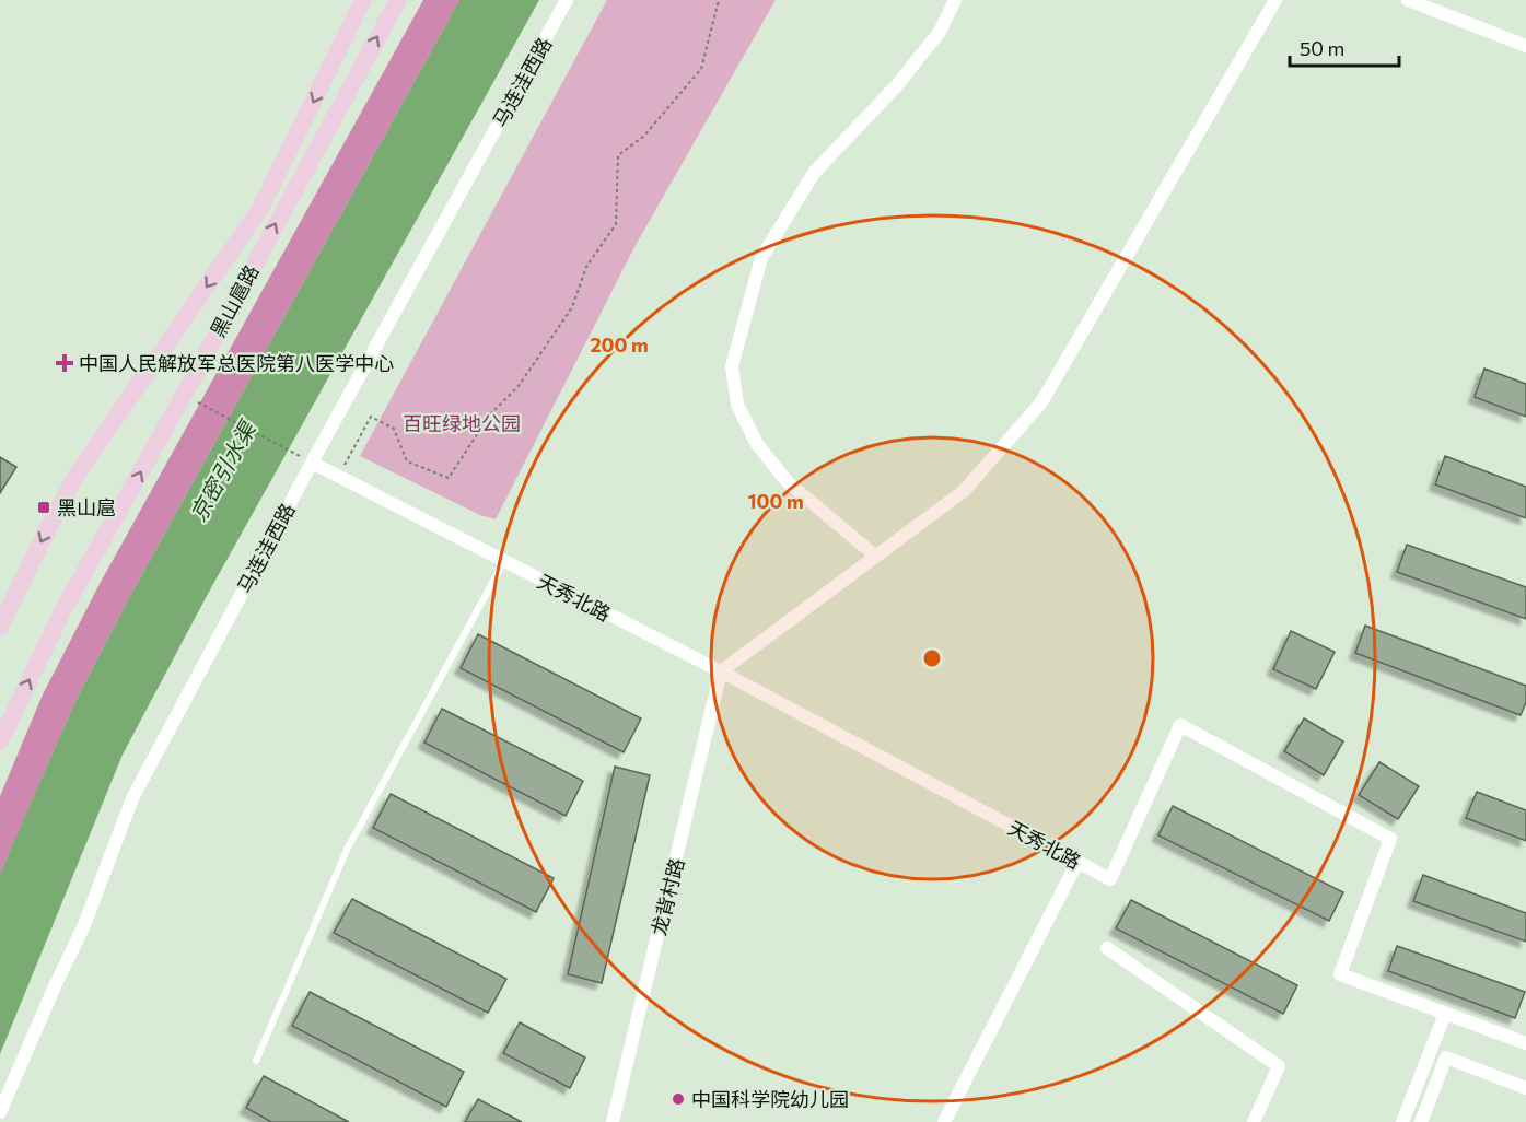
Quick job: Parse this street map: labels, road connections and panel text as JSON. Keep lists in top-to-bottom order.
{
  "streets": {
    "main road": ["黑山扈路"],
    "street": ["马连洼西路", "天秀北路", "龙背村路"]
  },
  "crossings": [
    ["马连洼西路", "天秀北路"],
    ["天秀北路", "龙背村路"]
  ],
  "water": ["京密引水渠"],
  "parks": ["百旺绿地公园"],
  "places": {
    "health": ["中国人民解放军总医院第八医学中心"],
    "transit": ["黑山扈"],
    "other": ["中国科学院幼儿园"]
  },
  "scale_bar": "50 m",
  "rings": ["200 m", "100 m"]
}
